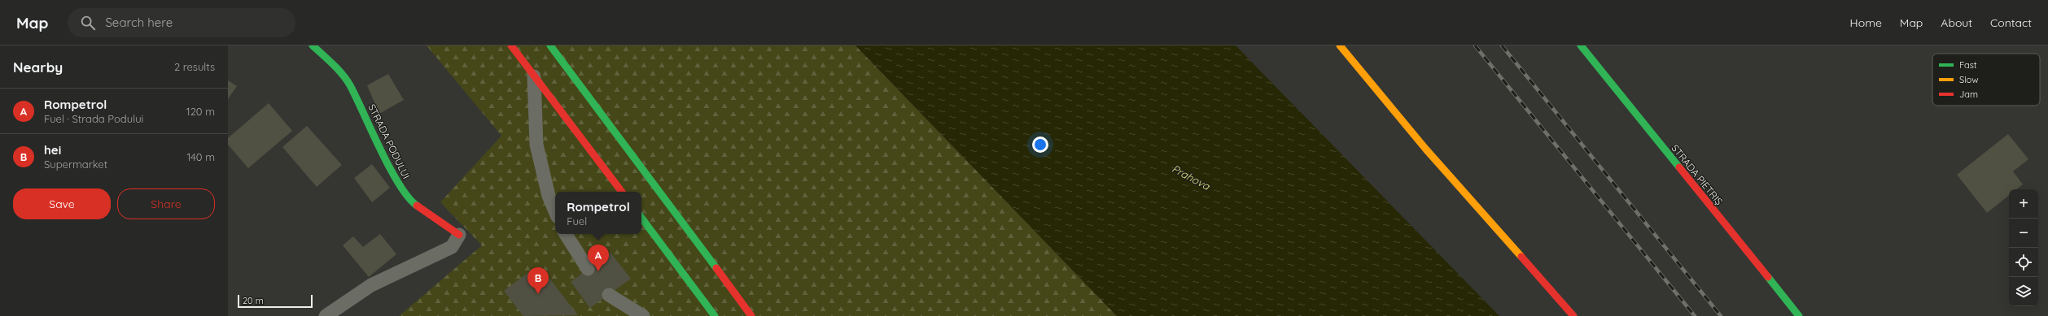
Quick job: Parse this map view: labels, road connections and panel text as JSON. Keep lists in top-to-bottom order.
{
  "streets": {
    "main road": ["STRADA PODULUI", "STRADA PIETRIȘ"]
  },
  "water": ["Prahova"],
  "legend": ["Fast", "Slow", "Jam"],
  "scale_bar": "20 m",
  "page": {
    "header": "Map",
    "search": "Search here",
    "nav": [
      "Home",
      "Map",
      "About",
      "Contact"
    ],
    "heading": ["Nearby", "2 results"],
    "list": [
      {
        "mark": "A",
        "name": "Rompetrol",
        "note": "Fuel · Strada Podului",
        "value": "120 m"
      },
      {
        "mark": "B",
        "name": "hei",
        "note": "Supermarket",
        "value": "140 m"
      }
    ],
    "buttons": ["Save", "Share"],
    "map_buttons": ["+", "−"],
    "popup": ["Rompetrol", "Fuel"],
    "pins": ["A", "B"],
    "scale": "20 m"
  }
}
